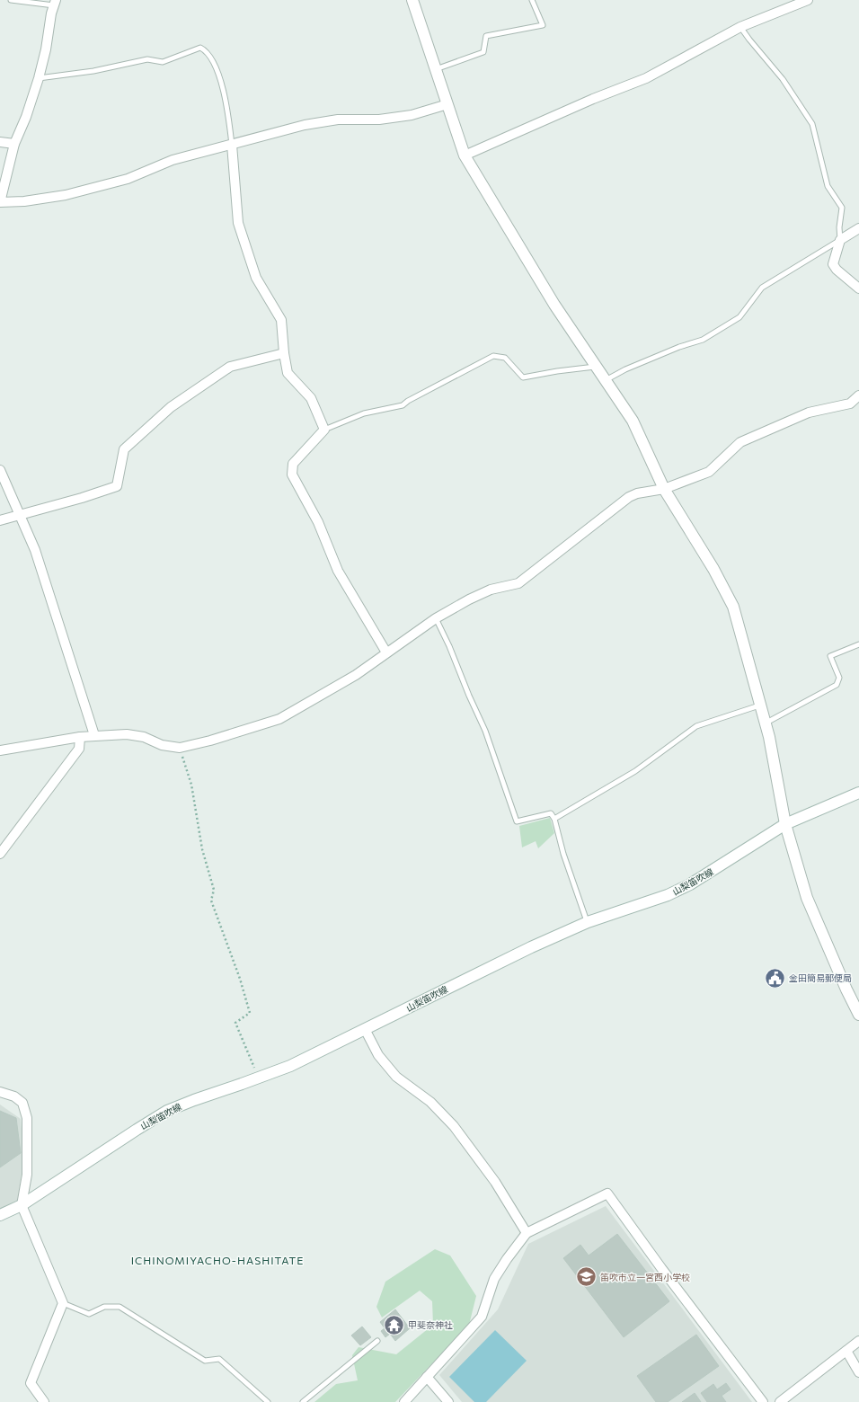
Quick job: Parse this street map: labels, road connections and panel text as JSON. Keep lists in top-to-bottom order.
{
  "streets": {
    "street": ["山梨笛吹線"]
  },
  "districts": ["ICHINOMIYACHO-HASHITATE"],
  "places": {
    "public building": ["金田簡易郵便局"],
    "school or university": ["笛吹市立一宮西小学校"],
    "temple": ["甲斐奈神社"]
  }
}
